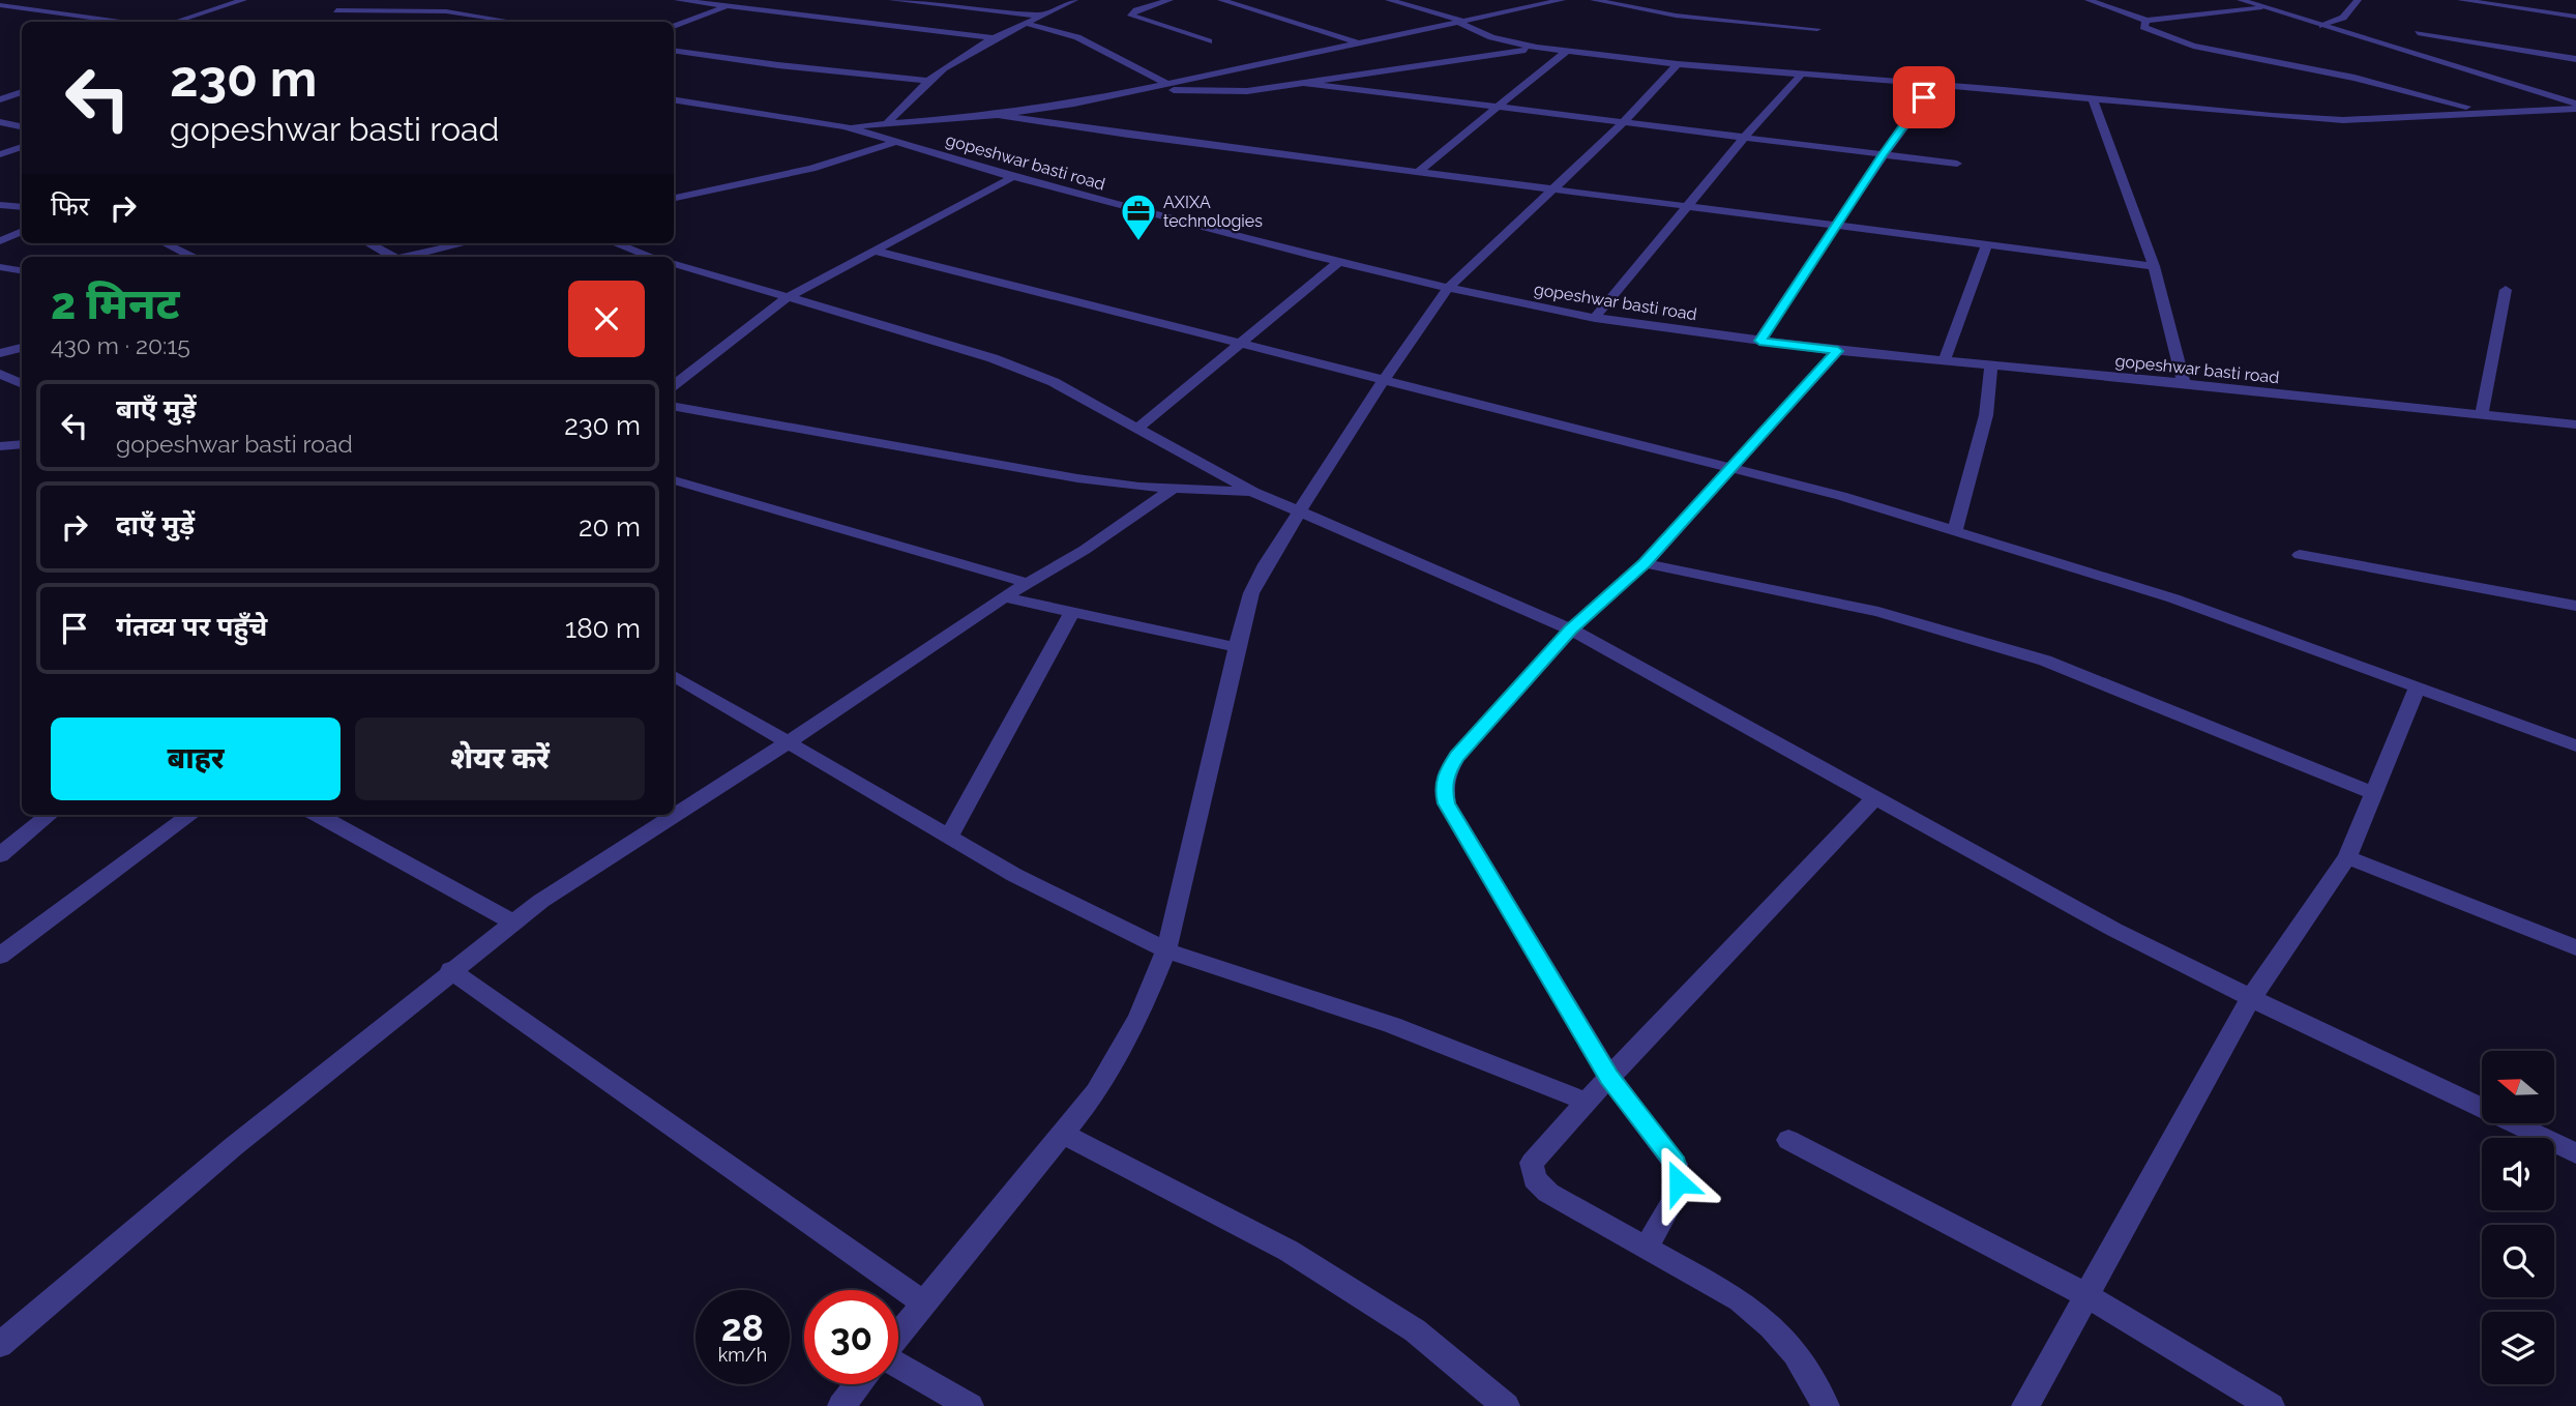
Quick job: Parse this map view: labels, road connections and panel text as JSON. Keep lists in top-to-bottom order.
{
  "streets": {
    "street": ["gopeshwar basti road"]
  },
  "places": {
    "office": ["AXIXA technologies"]
  },
  "north": "left",
  "page": {
    "turn": ["230 m", "gopeshwar basti road"],
    "then": "फिर",
    "heading": ["2 मिनट", "430 m · 20:15"],
    "list": [
      {
        "name": "बाएँ मुड़ें",
        "note": "gopeshwar basti road",
        "value": "230 m"
      },
      {
        "name": "दाएँ मुड़ें",
        "value": "20 m"
      },
      {
        "name": "गंतव्य पर पहुँचे",
        "value": "180 m"
      }
    ],
    "buttons": ["बाहर", "शेयर करें"],
    "speed": "28 km/h",
    "limit": "30"
  }
}
